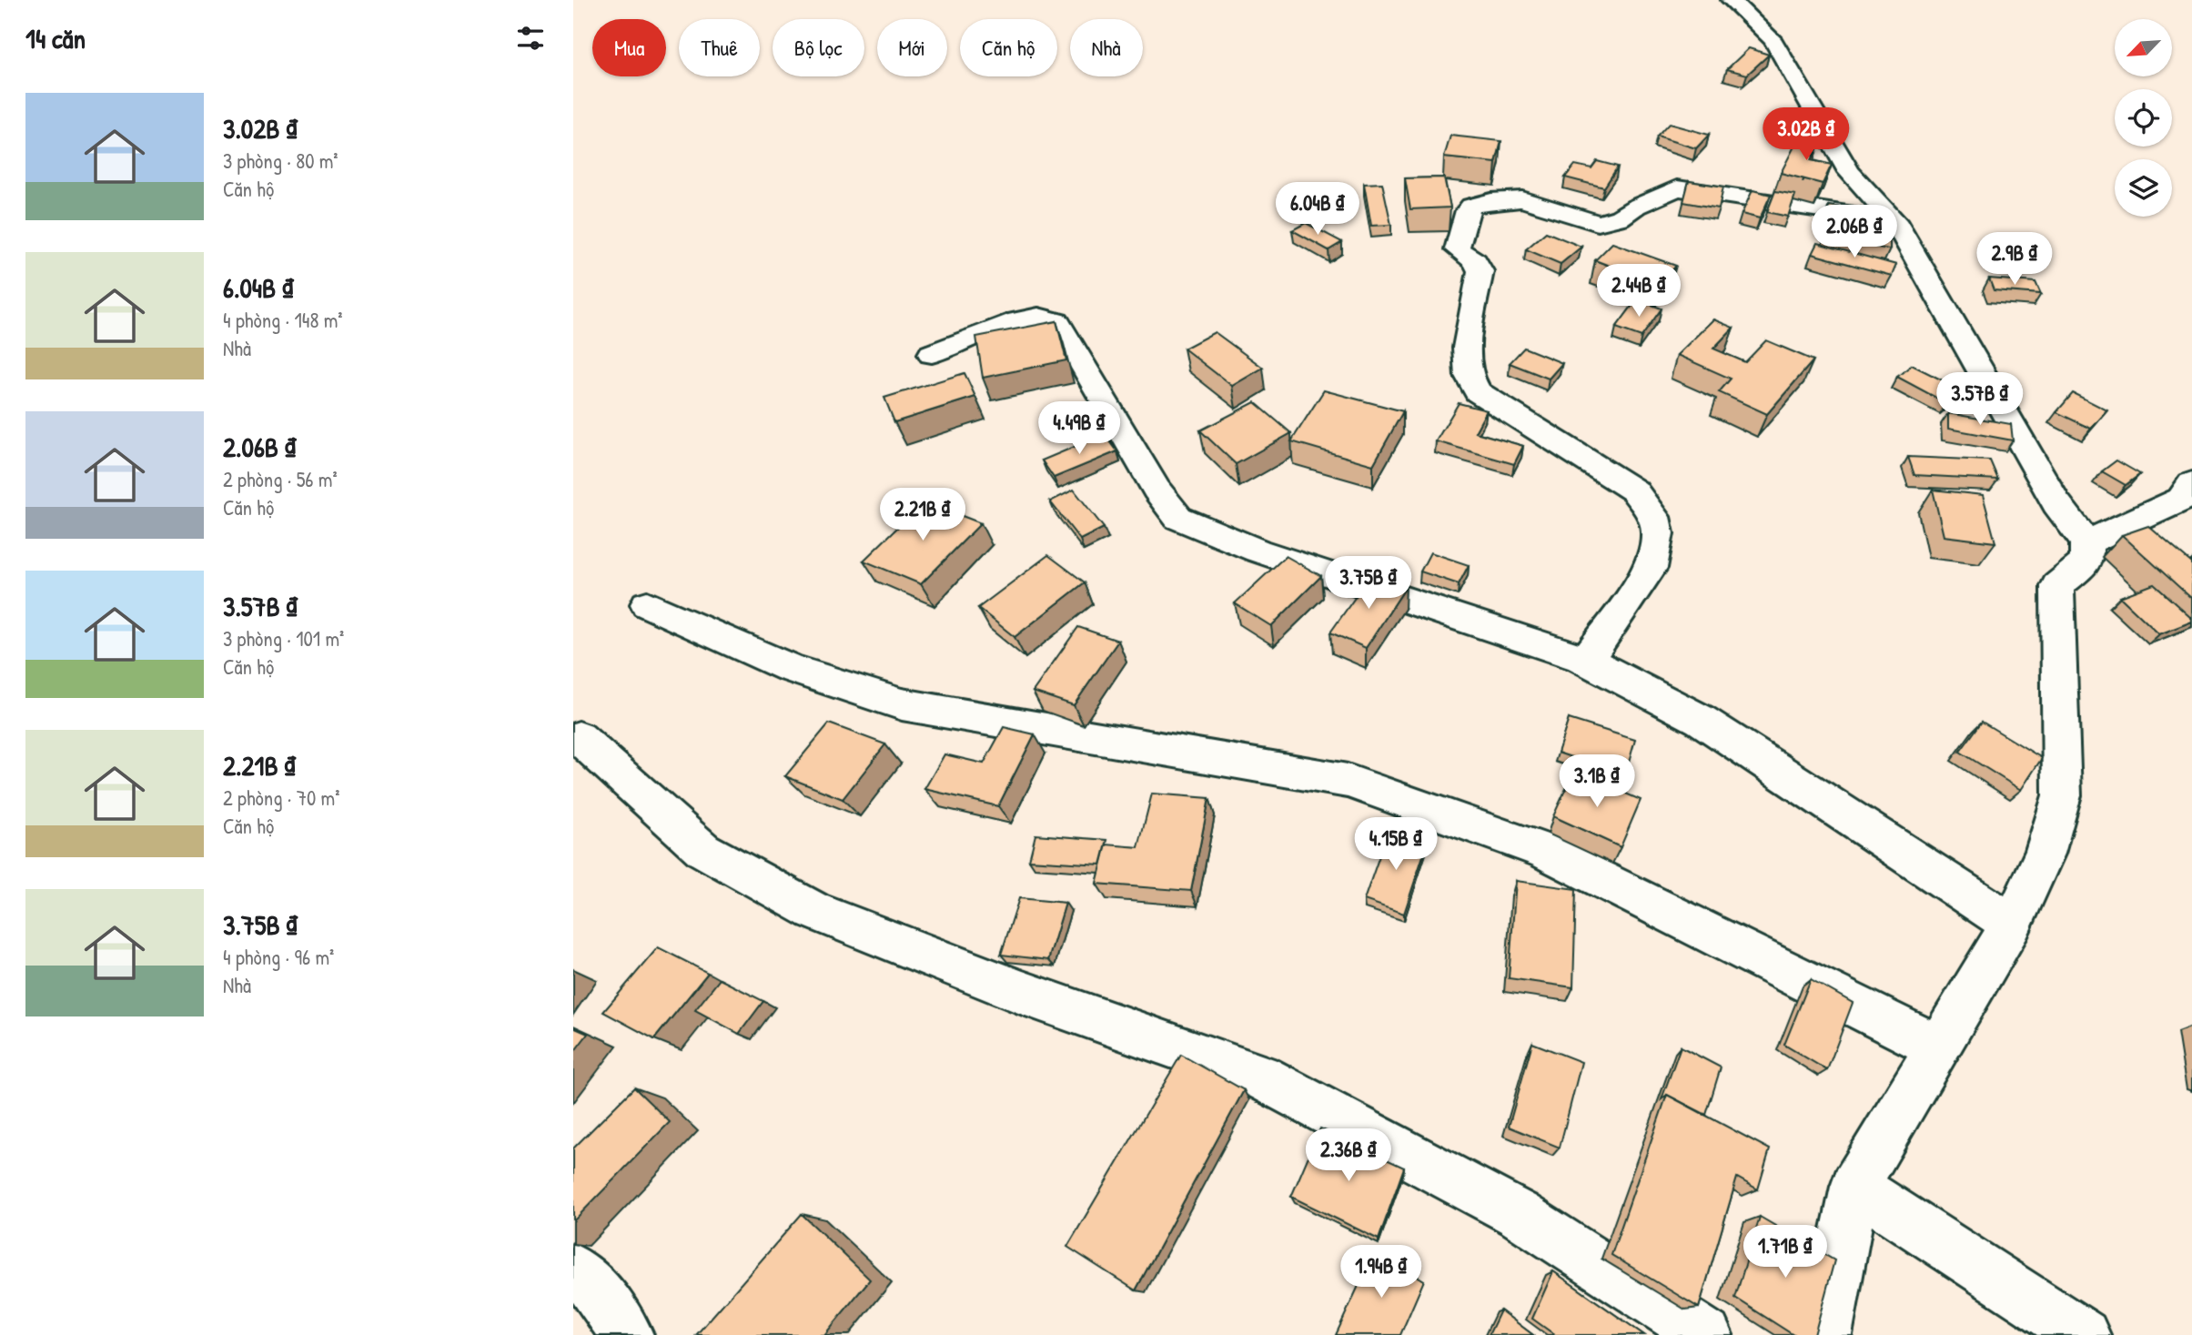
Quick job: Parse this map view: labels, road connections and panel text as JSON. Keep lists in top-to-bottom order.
{
  "north": "bottom left",
  "page": {
    "heading": "14 căn",
    "chip": [
      "Mua",
      "Thuê",
      "Bộ lọc",
      "Mới",
      "Căn hộ",
      "Nhà"
    ],
    "list": [
      {
        "name": "3.02B ₫",
        "note": "3 phòng · 80 m² · Căn hộ"
      },
      {
        "name": "6.04B ₫",
        "note": "4 phòng · 148 m² · Nhà"
      },
      {
        "name": "2.06B ₫",
        "note": "2 phòng · 56 m² · Căn hộ"
      },
      {
        "name": "3.57B ₫",
        "note": "3 phòng · 101 m² · Căn hộ"
      },
      {
        "name": "2.21B ₫",
        "note": "2 phòng · 70 m² · Căn hộ"
      },
      {
        "name": "3.75B ₫",
        "note": "4 phòng · 96 m² · Nhà"
      }
    ],
    "price": [
      "3.02B ₫",
      "6.04B ₫",
      "2.06B ₫",
      "2.9B ₫",
      "2.44B ₫",
      "3.57B ₫",
      "4.49B ₫",
      "2.21B ₫",
      "3.75B ₫",
      "3.1B ₫",
      "4.15B ₫",
      "2.36B ₫",
      "1.71B ₫",
      "1.94B ₫"
    ]
  }
}
